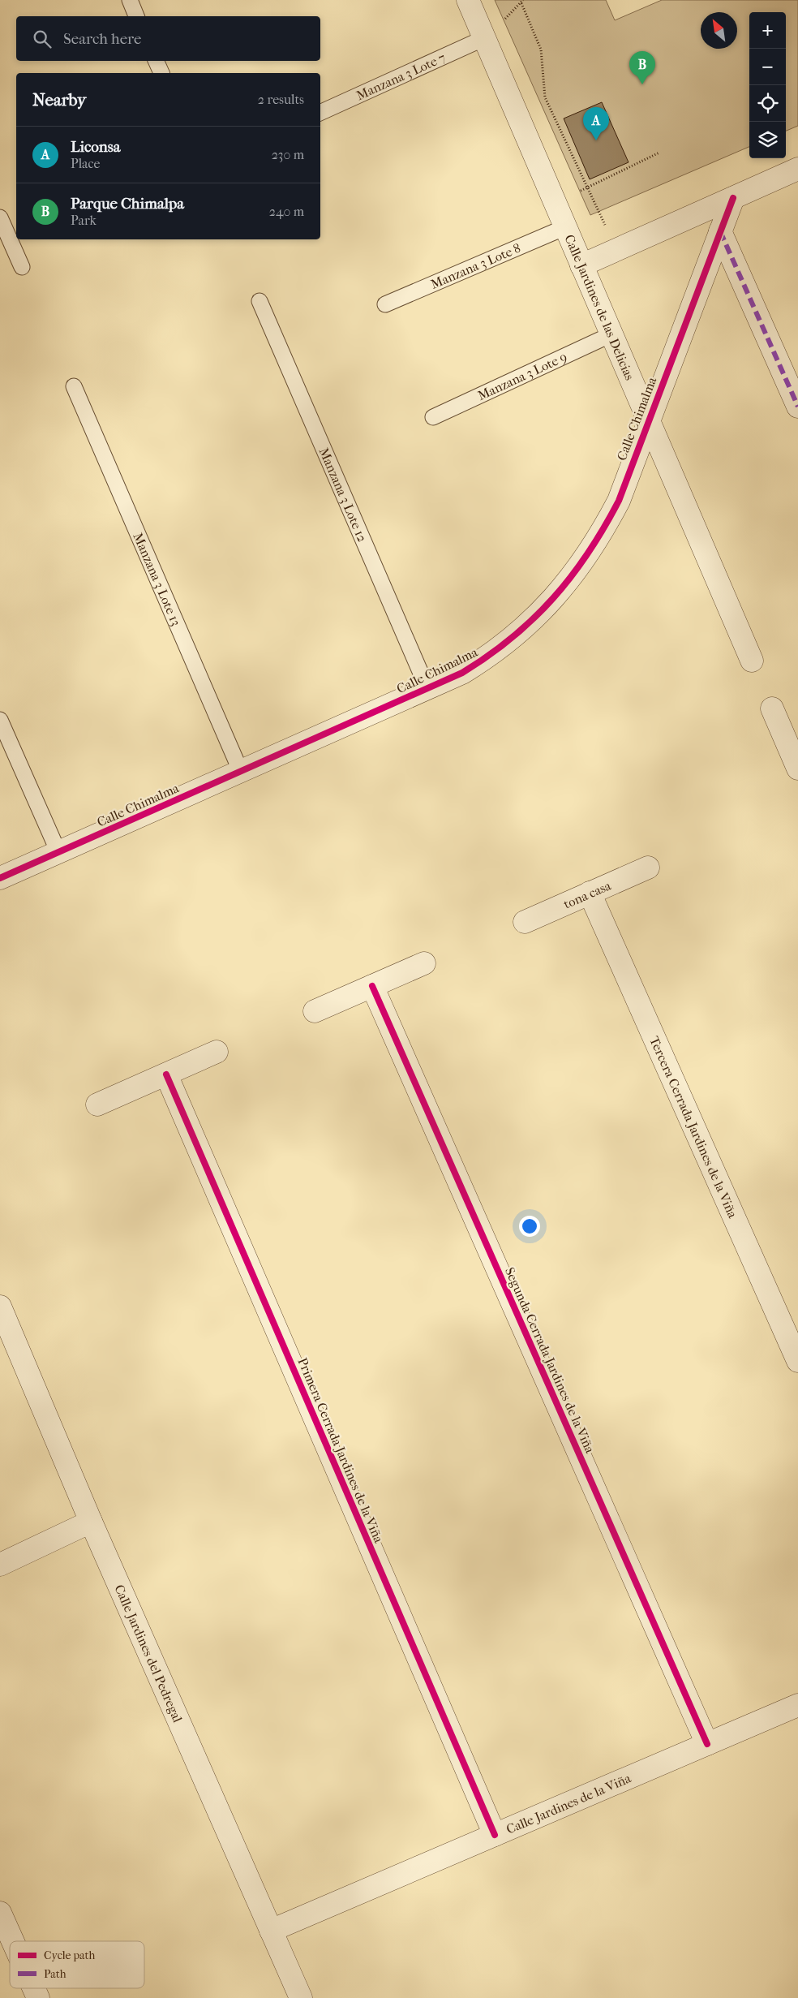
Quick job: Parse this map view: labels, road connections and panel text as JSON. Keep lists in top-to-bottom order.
{
  "streets": {
    "street": [
      "Calle Jardines de las Delicias",
      "Calle Chimalma",
      "tona casa",
      "Tercera Cerrada Jardines de la Viña",
      "Segunda Cerrada Jardines de la Viña",
      "Primera Cerrada Jardines de la Viña",
      "Calle Jardines del Pedregal",
      "Calle Jardines de la Viña"
    ],
    "lane": [
      "Manzana 3 Lote 7",
      "Manzana 3 Lote 8",
      "Manzana 3 Lote 9",
      "Manzana 3 Lote 12",
      "Manzana 3 Lote 13"
    ]
  },
  "crossings": [
    ["Manzana 3 Lote 7", "Calle Jardines de las Delicias"],
    ["Manzana 3 Lote 8", "Calle Jardines de las Delicias"],
    ["Calle Jardines de las Delicias", "Manzana 3 Lote 9"],
    ["Calle Jardines de las Delicias", "Calle Chimalma"],
    ["Calle Chimalma", "Manzana 3 Lote 12"],
    ["Calle Chimalma", "Manzana 3 Lote 13"],
    ["tona casa", "Tercera Cerrada Jardines de la Viña"],
    ["Segunda Cerrada Jardines de la Viña", "Calle Jardines de la Viña"],
    ["Primera Cerrada Jardines de la Viña", "Calle Jardines de la Viña"],
    ["Calle Jardines del Pedregal", "Calle Jardines de la Viña"]
  ],
  "legend": ["Cycle path", "Path"],
  "north": "top left",
  "page": {
    "map_buttons": ["+", "−"],
    "search": "Search here",
    "pins": ["B", "A"],
    "heading": ["Nearby", "2 results"],
    "list": [
      {
        "mark": "A",
        "name": "Liconsa",
        "note": "Place",
        "value": "230 m"
      },
      {
        "mark": "B",
        "name": "Parque Chimalpa",
        "note": "Park",
        "value": "240 m"
      }
    ]
  }
}
